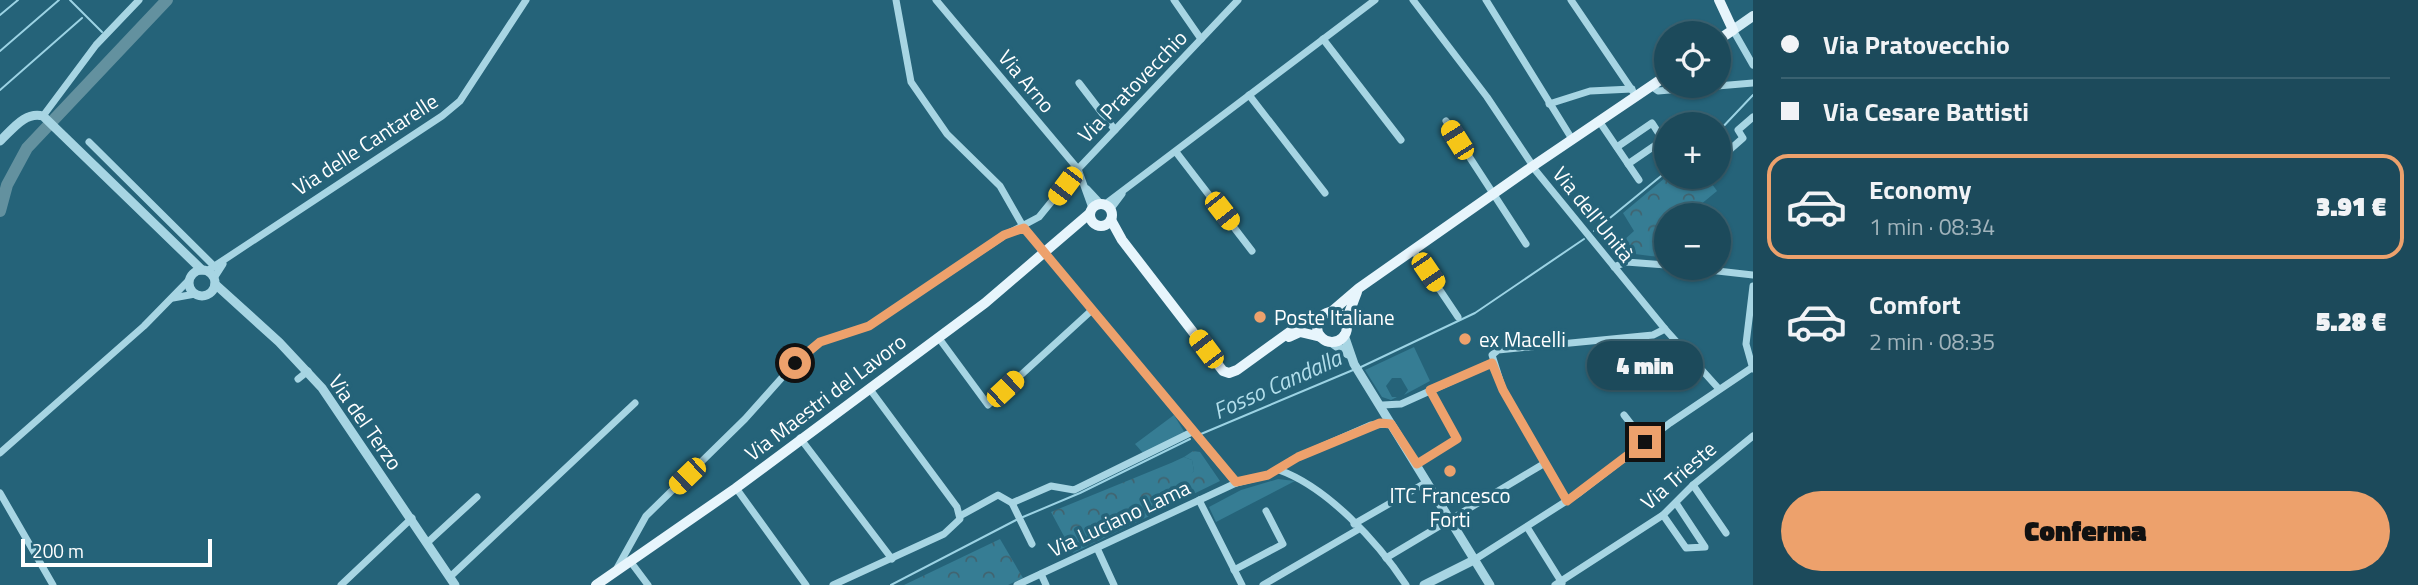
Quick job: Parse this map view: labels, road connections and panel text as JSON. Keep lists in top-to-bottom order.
{
  "streets": {
    "main road": ["Via Maestri del Lavoro"],
    "street": [
      "Via Arno",
      "Via Pratovecchio",
      "Via delle Cantarelle",
      "Via dell'Unità",
      "Via del Terzo",
      "Via Trieste",
      "Via Luciano Lama"
    ]
  },
  "crossings": [
    ["Via Arno", "Via Pratovecchio"],
    ["Via Arno", "Via Maestri del Lavoro"],
    ["Via Pratovecchio", "Via Maestri del Lavoro"],
    ["Via delle Cantarelle", "Via del Terzo"]
  ],
  "water": ["Fosso Candalla"],
  "places": ["Poste Italiane", "ex Macelli", "ITC Francesco Forti"],
  "scale_bar": "200 m",
  "page": {
    "banner": ["Via Pratovecchio", "Via Cesare Battisti"],
    "map_buttons": ["+", "−"],
    "list": [
      {
        "name": "Economy",
        "note": "1 min · 08:34",
        "value": "3.91 €"
      },
      {
        "name": "Comfort",
        "note": "2 min · 08:35",
        "value": "5.28 €"
      }
    ],
    "bubble": "4 min",
    "buttons": "Conferma",
    "scale": "200 m"
  }
}
